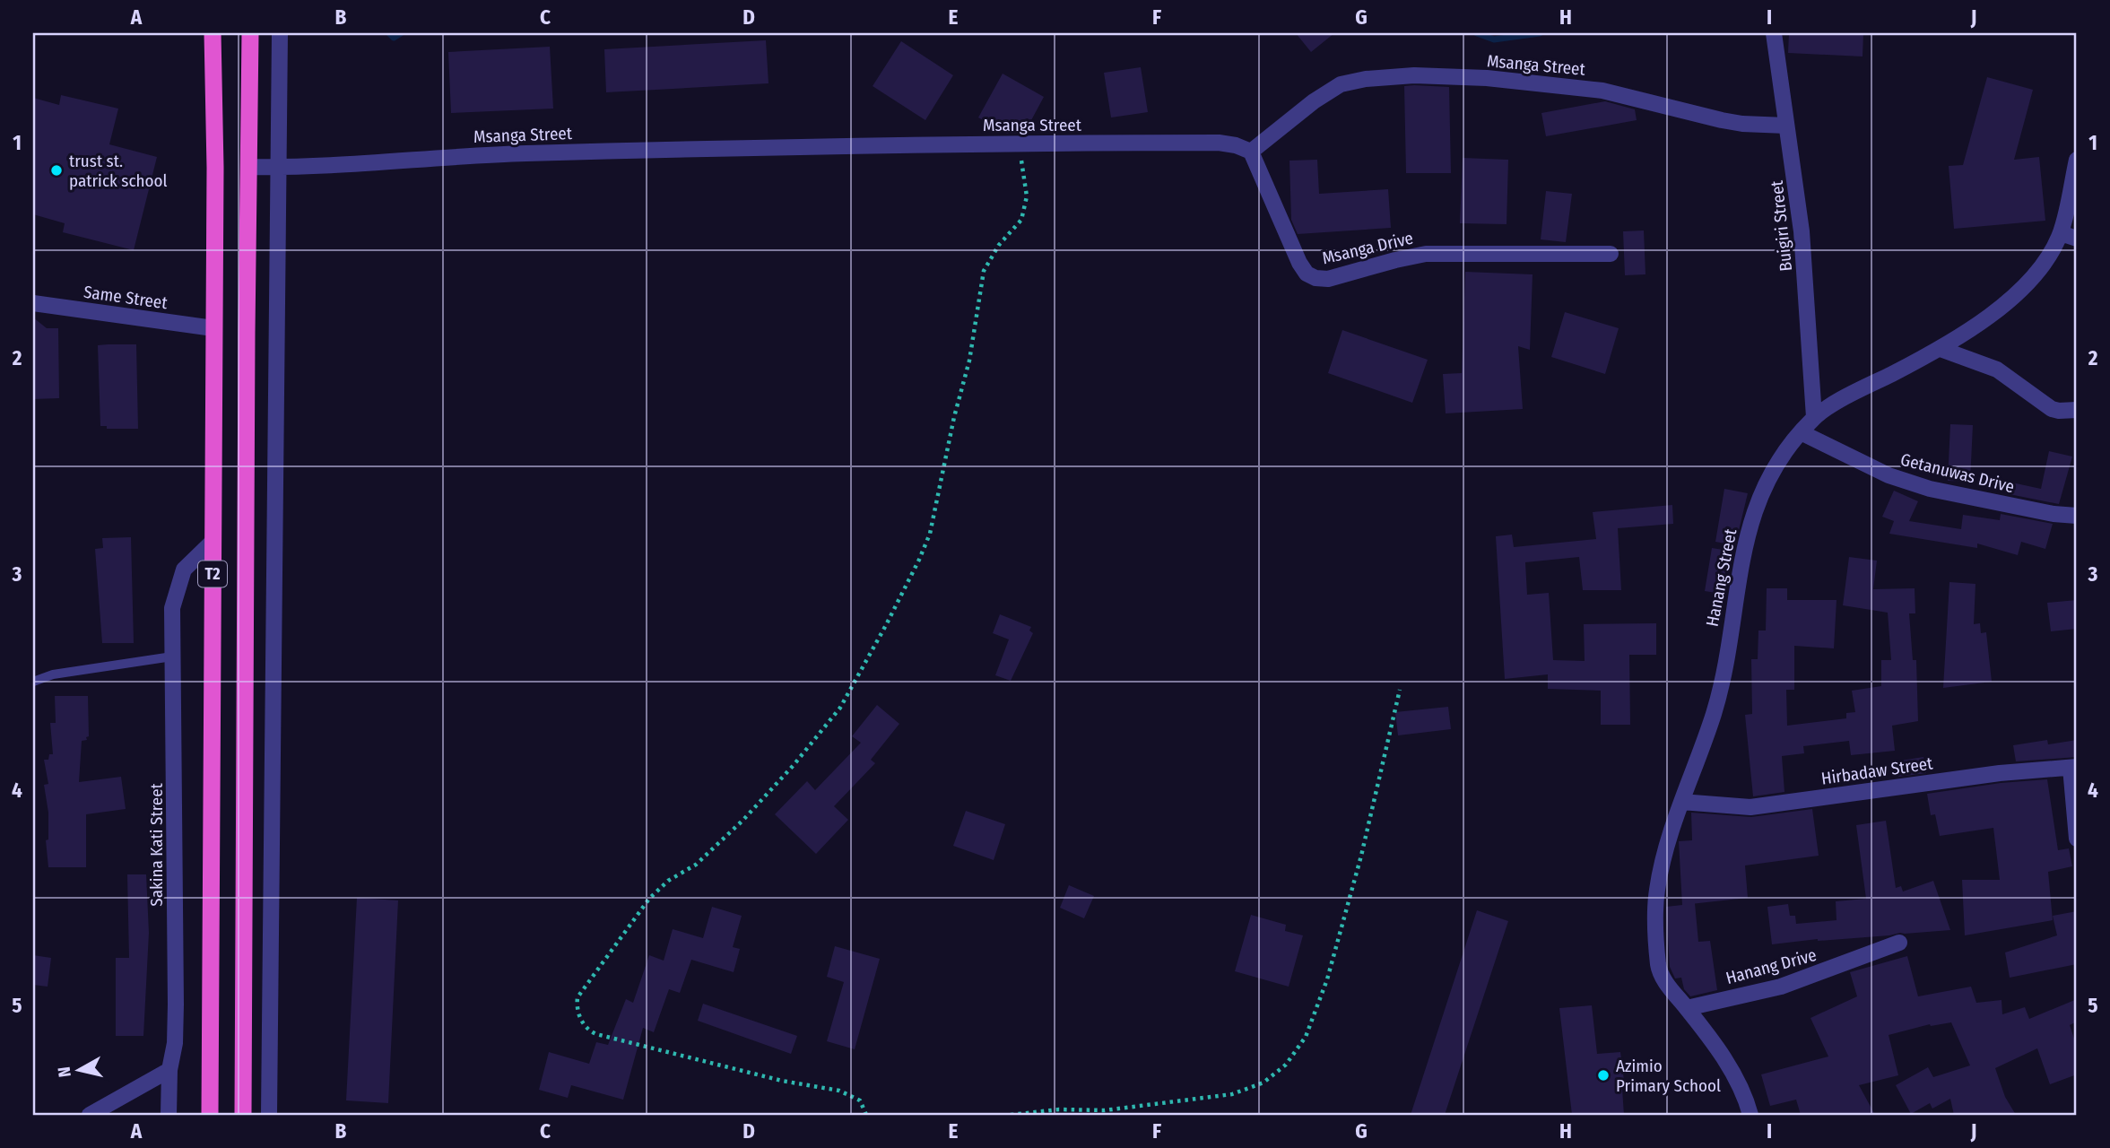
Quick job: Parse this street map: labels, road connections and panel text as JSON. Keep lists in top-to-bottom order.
{
  "streets": {
    "highway": ["T2"],
    "street": [
      "Msanga Street",
      "Buigiri Street",
      "Msanga Drive",
      "Same Street",
      "Getanuwas Drive",
      "Hanang Street",
      "Hirbadaw Street",
      "Sakina Kati Street",
      "Hanang Drive"
    ]
  },
  "crossings": [
    ["Msanga Street", "Buigiri Street"],
    ["Msanga Street", "Msanga Drive"],
    ["Msanga Street", "T2"],
    ["Buigiri Street", "Hanang Street"],
    ["Same Street", "T2"],
    ["Getanuwas Drive", "Hanang Street"],
    ["T2", "Sakina Kati Street"],
    ["Hanang Street", "Hirbadaw Street"],
    ["Hanang Street", "Hanang Drive"]
  ],
  "places": ["trust st. patrick school", "Azimio Primary School"],
  "north": "left",
  "grid": {
    "columns": [
      "A",
      "B",
      "C",
      "D",
      "E",
      "F",
      "G",
      "H",
      "I",
      "J"
    ],
    "rows": [
      "1",
      "2",
      "3",
      "4",
      "5"
    ]
  }
}
